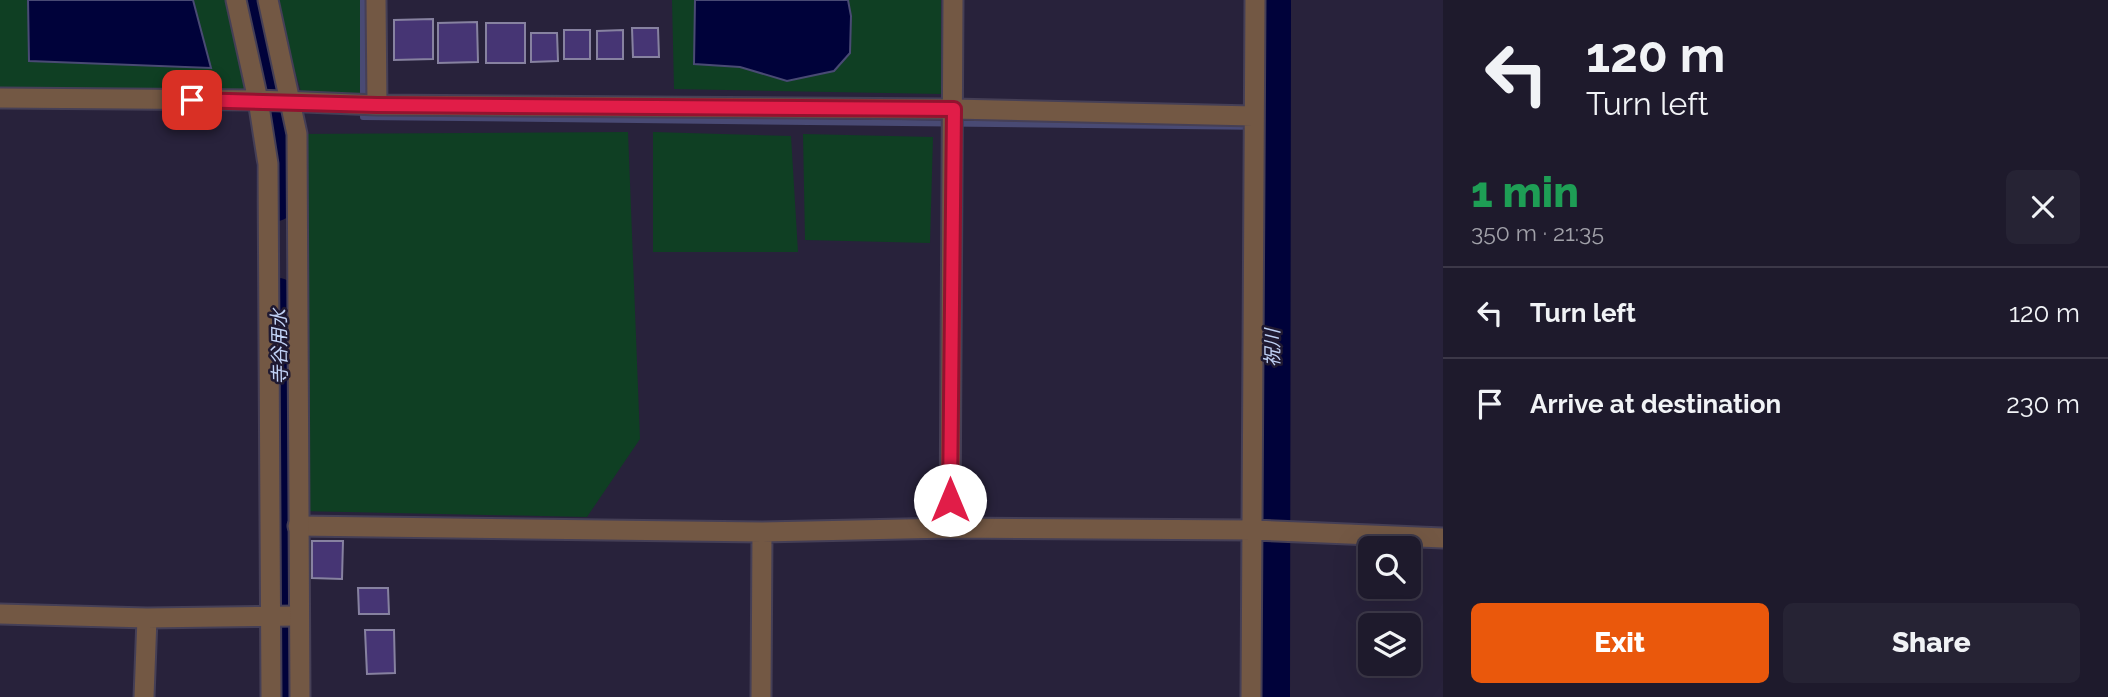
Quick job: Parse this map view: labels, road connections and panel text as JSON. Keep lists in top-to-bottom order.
{
  "water": ["寺谷用水", "祝川"],
  "page": {
    "turn": ["120 m", "Turn left"],
    "heading": ["1 min", "350 m · 21:35"],
    "list": [
      {
        "name": "Turn left",
        "value": "120 m"
      },
      {
        "name": "Arrive at destination",
        "value": "230 m"
      }
    ],
    "buttons": ["Exit", "Share"]
  }
}
